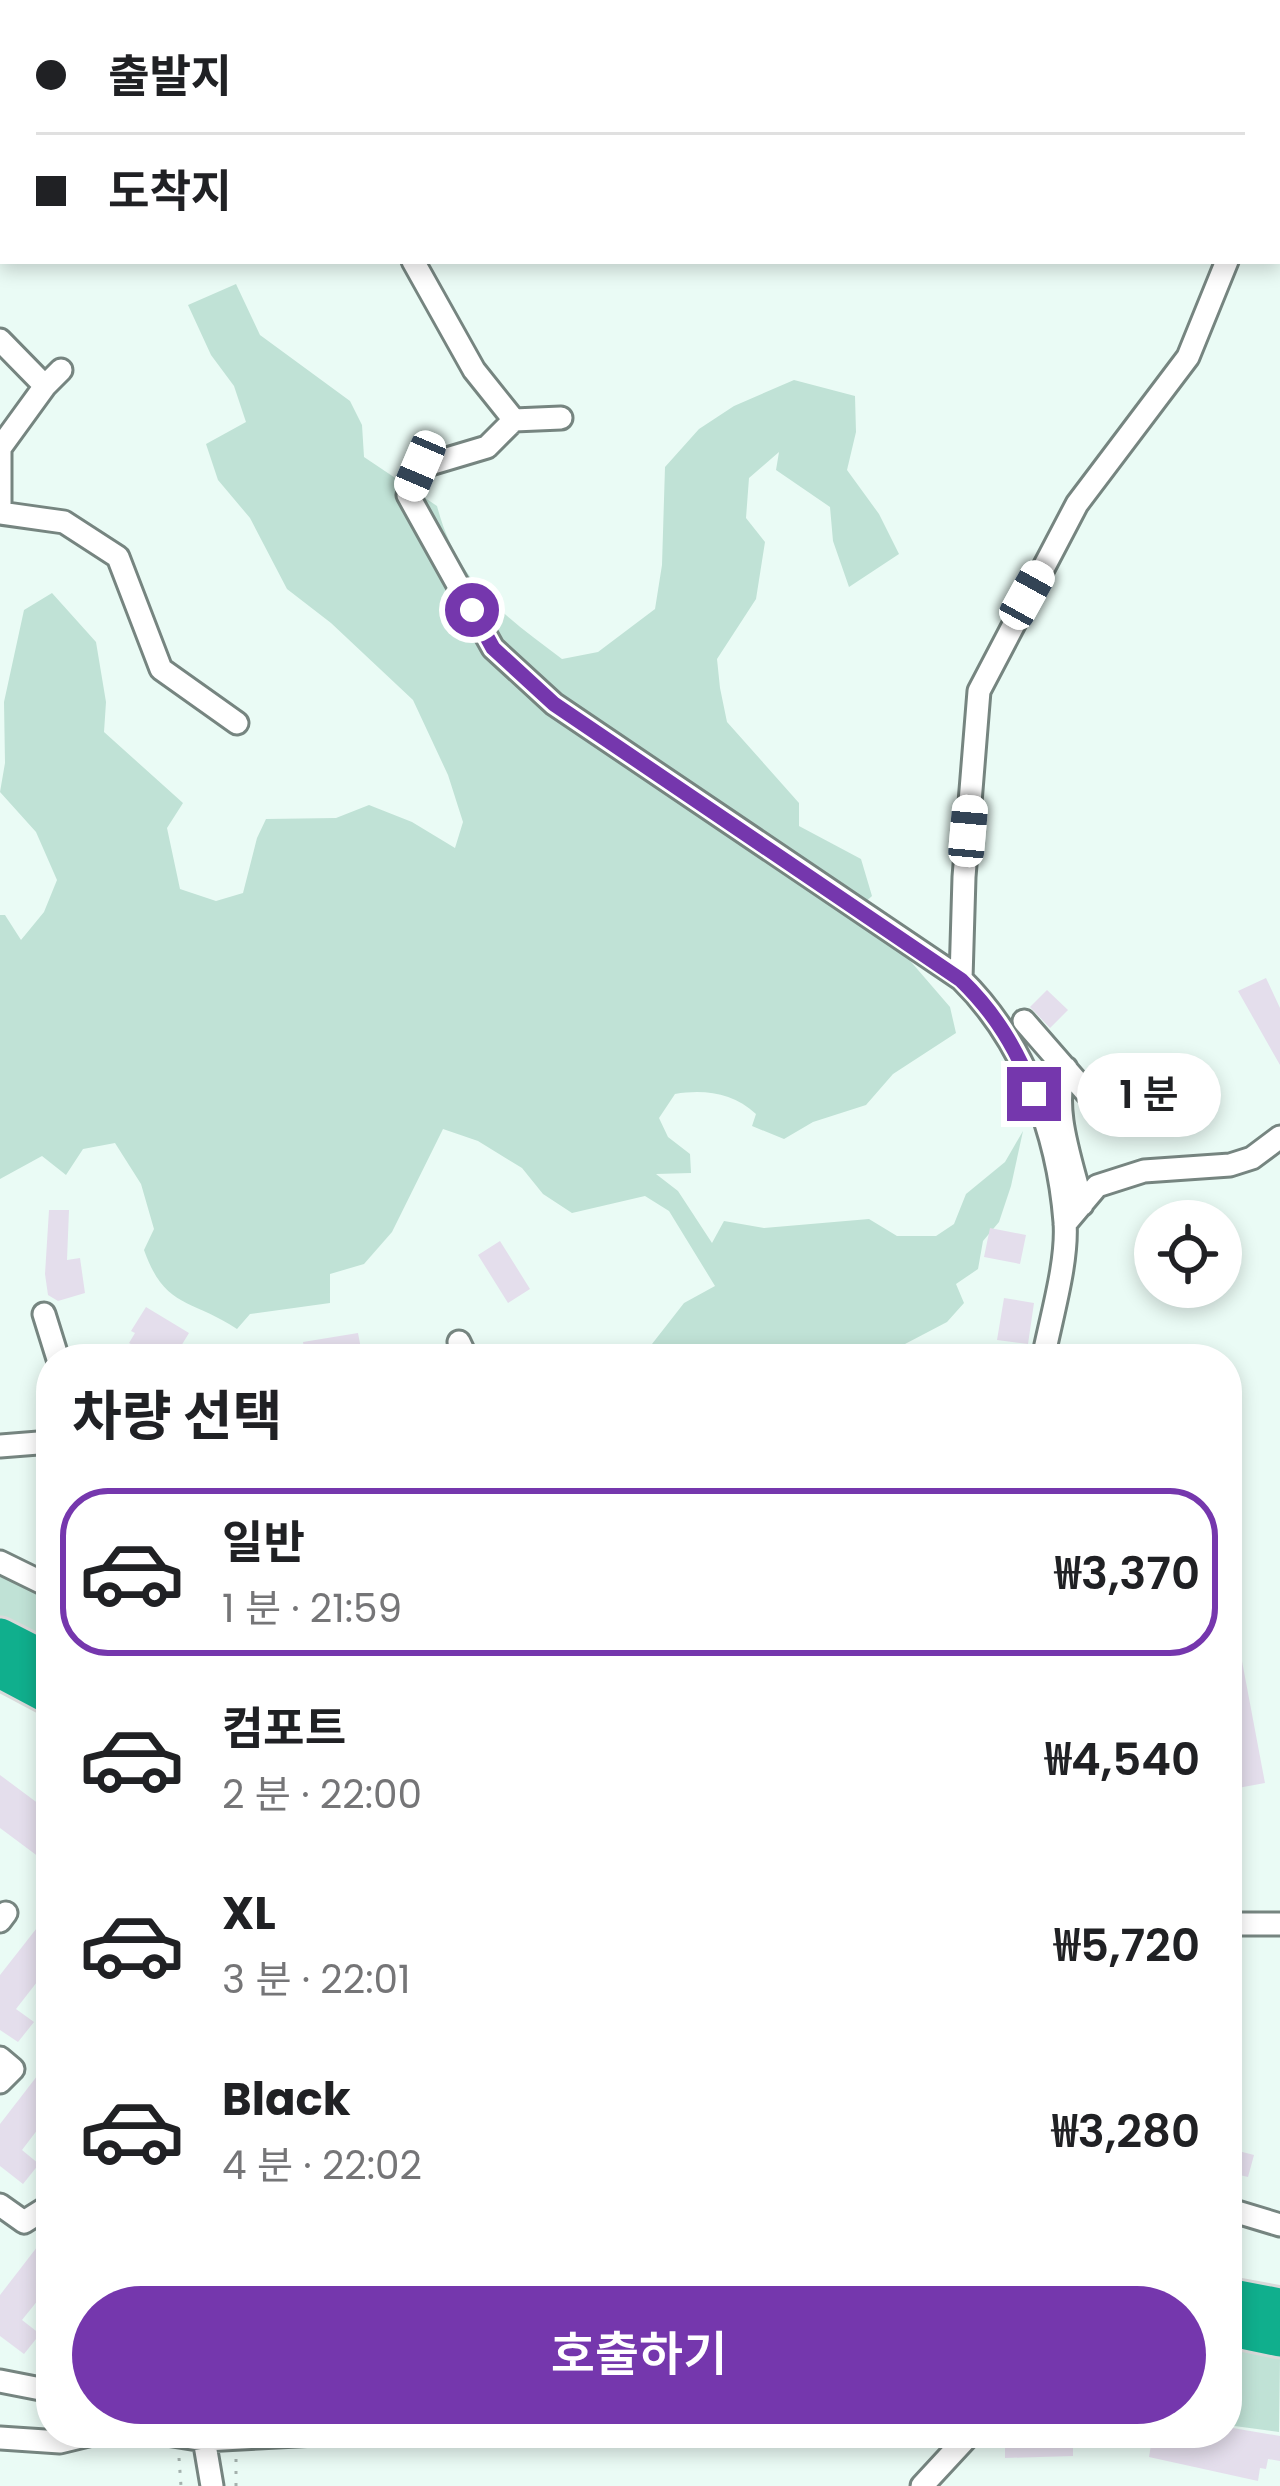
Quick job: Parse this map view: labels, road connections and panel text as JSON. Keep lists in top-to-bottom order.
{
  "page": {
    "banner": ["출발지", "도착지"],
    "bubble": "1 분",
    "heading": "차량 선택",
    "list": [
      {
        "name": "일반",
        "note": "1 분 · 21:59",
        "value": "₩3,370"
      },
      {
        "name": "컴포트",
        "note": "2 분 · 22:00",
        "value": "₩4,540"
      },
      {
        "name": "XL",
        "note": "3 분 · 22:01",
        "value": "₩5,720"
      },
      {
        "name": "Black",
        "note": "4 분 · 22:02",
        "value": "₩3,280"
      }
    ],
    "buttons": "호출하기"
  }
}
